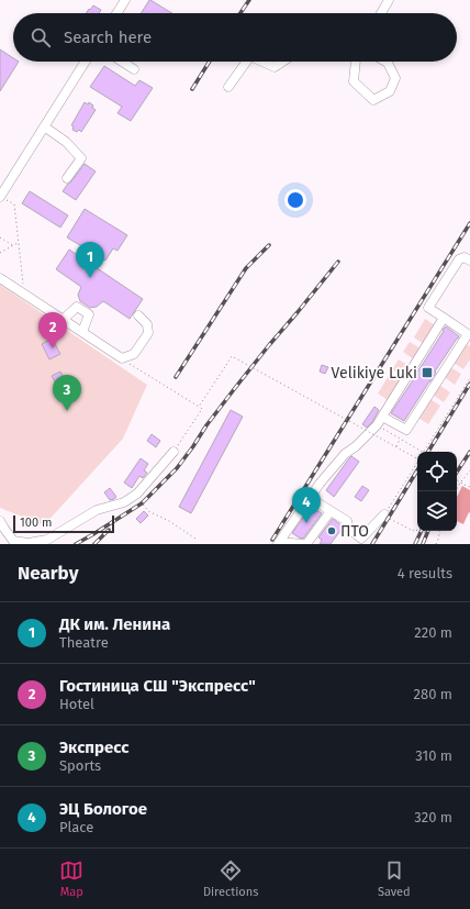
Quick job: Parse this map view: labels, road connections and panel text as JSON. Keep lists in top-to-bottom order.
{
  "places": {
    "transit": ["Velikiye Luki"],
    "other": ["ПТО"]
  },
  "scale_bar": "100 m",
  "page": {
    "search": "Search here",
    "pins": [
      "1",
      "2",
      "3",
      "4"
    ],
    "scale": "100 m",
    "heading": ["Nearby", "4 results"],
    "list": [
      {
        "mark": "1",
        "name": "ДК им. Ленина",
        "note": "Theatre",
        "value": "220 m"
      },
      {
        "mark": "2",
        "name": "Гостиница СШ \"Экспресс\"",
        "note": "Hotel",
        "value": "280 m"
      },
      {
        "mark": "3",
        "name": "Экспресс",
        "note": "Sports",
        "value": "310 m"
      },
      {
        "mark": "4",
        "name": "ЭЦ Бологое",
        "note": "Place",
        "value": "320 m"
      }
    ],
    "nav": ["Map", "Directions", "Saved"]
  }
}
